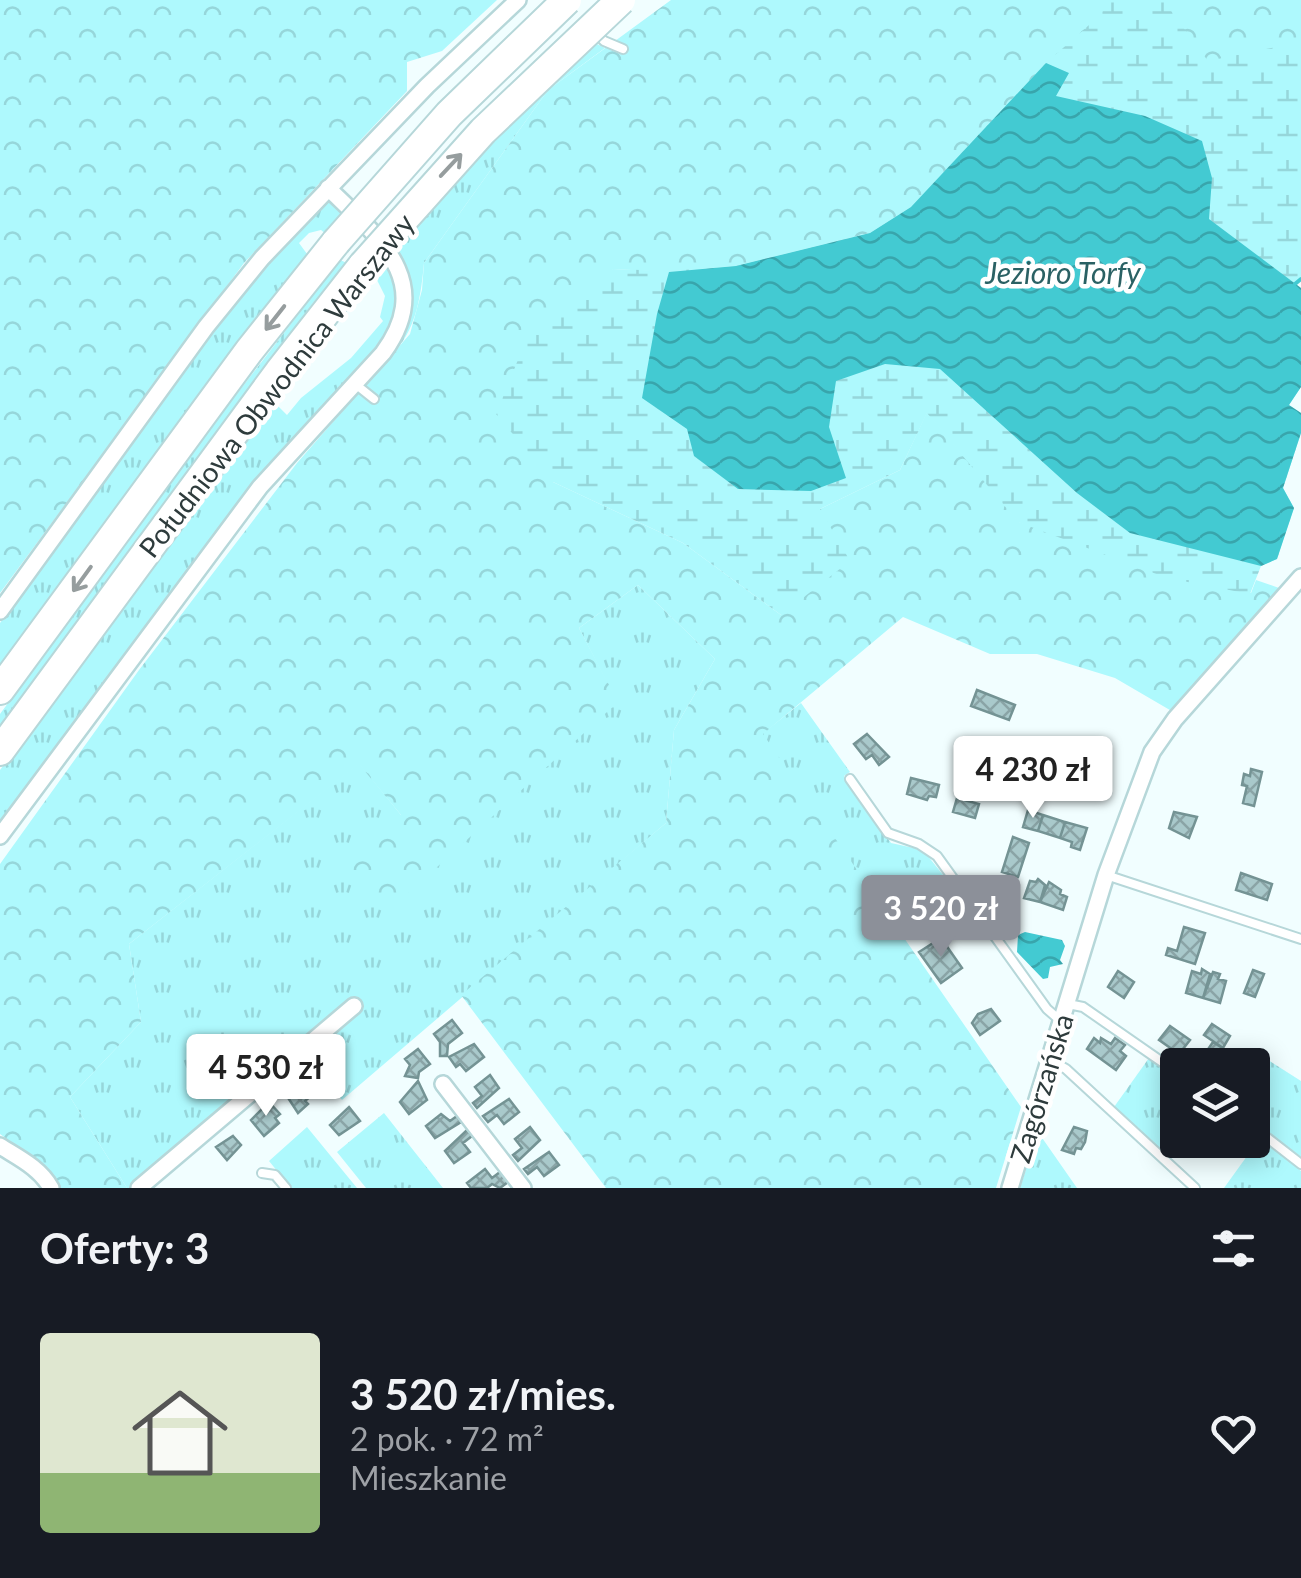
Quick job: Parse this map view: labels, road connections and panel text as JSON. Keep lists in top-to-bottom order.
{
  "streets": {
    "highway": ["Południowa Obwodnica Warszawy"],
    "street": ["Zagórzańska"]
  },
  "water": ["Jezioro Torfy"],
  "page": {
    "price": ["4 230 zł", "3 520 zł", "4 530 zł"],
    "heading": "Oferty: 3",
    "list": [
      {
        "name": "3 520 zł/mies.",
        "note": "2 pok. · 72 m² · Mieszkanie"
      }
    ]
  }
}
